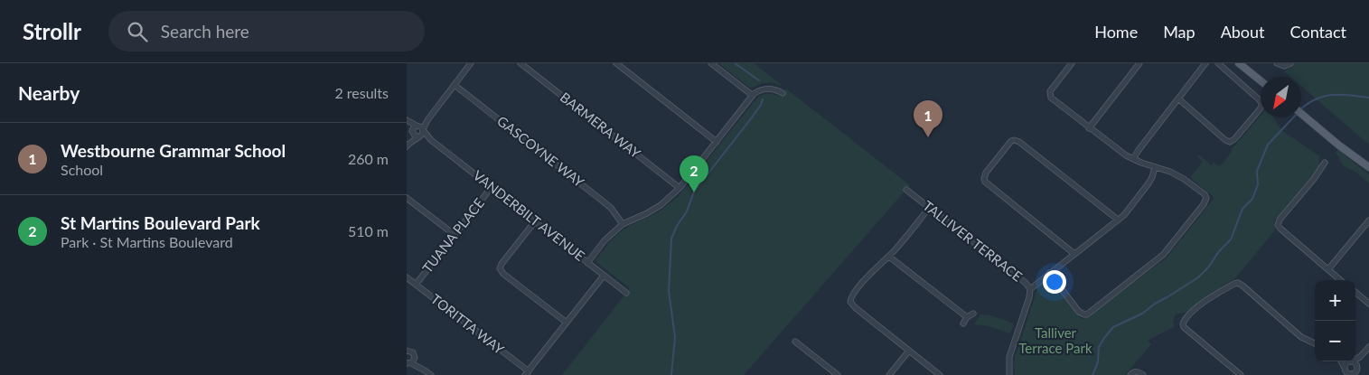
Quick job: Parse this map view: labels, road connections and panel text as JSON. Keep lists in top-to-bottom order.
{
  "streets": {
    "street": [
      "BARMERA WAY",
      "GASCOYNE WAY",
      "VANDERBILT AVENUE",
      "TUANA PLACE",
      "TALLIVER TERRACE",
      "TORITTA WAY"
    ]
  },
  "crossings": [
    ["VANDERBILT AVENUE", "TUANA PLACE"],
    ["TUANA PLACE", "TORITTA WAY"]
  ],
  "parks": ["Talliver Terrace Park"],
  "north": "bottom left",
  "page": {
    "header": "Strollr",
    "search": "Search here",
    "nav": [
      "Home",
      "Map",
      "About",
      "Contact"
    ],
    "heading": ["Nearby", "2 results"],
    "pins": ["1", "2"],
    "list": [
      {
        "mark": "1",
        "name": "Westbourne Grammar School",
        "note": "School",
        "value": "260 m"
      },
      {
        "mark": "2",
        "name": "St Martins Boulevard Park",
        "note": "Park · St Martins Boulevard",
        "value": "510 m"
      }
    ],
    "map_buttons": ["+", "−"]
  }
}
